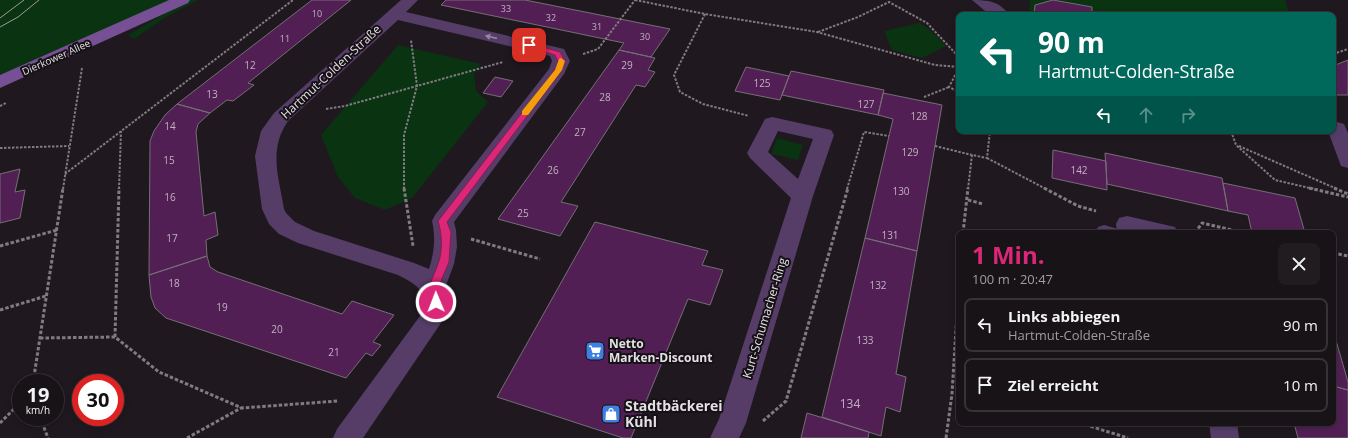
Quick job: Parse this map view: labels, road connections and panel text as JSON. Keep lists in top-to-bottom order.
{
  "streets": {
    "main road": ["Dierkower Allee"],
    "street": ["Hartmut-Colden-Straße", "Kurt-Schumacher-Ring"]
  },
  "places": {
    "supermarket": ["Netto Marken-Discount"],
    "shop": ["Stadtbäckerei Kühl"]
  },
  "house_numbers": [
    "33",
    "10",
    "32",
    "31",
    "30",
    "11",
    "12",
    "29",
    "125",
    "13",
    "28",
    "127",
    "128",
    "14",
    "27",
    "129",
    "15",
    "26",
    "142",
    "130",
    "16",
    "25",
    "131",
    "17",
    "18",
    "132",
    "19",
    "20",
    "133",
    "21",
    "134"
  ],
  "page": {
    "turn": ["90 m", "Hartmut-Colden-Straße"],
    "heading": ["1 Min.", "100 m · 20:47"],
    "list": [
      {
        "name": "Links abbiegen",
        "note": "Hartmut-Colden-Straße",
        "value": "90 m"
      },
      {
        "name": "Ziel erreicht",
        "value": "10 m"
      }
    ],
    "speed": "19 km/h",
    "limit": "30"
  }
}
